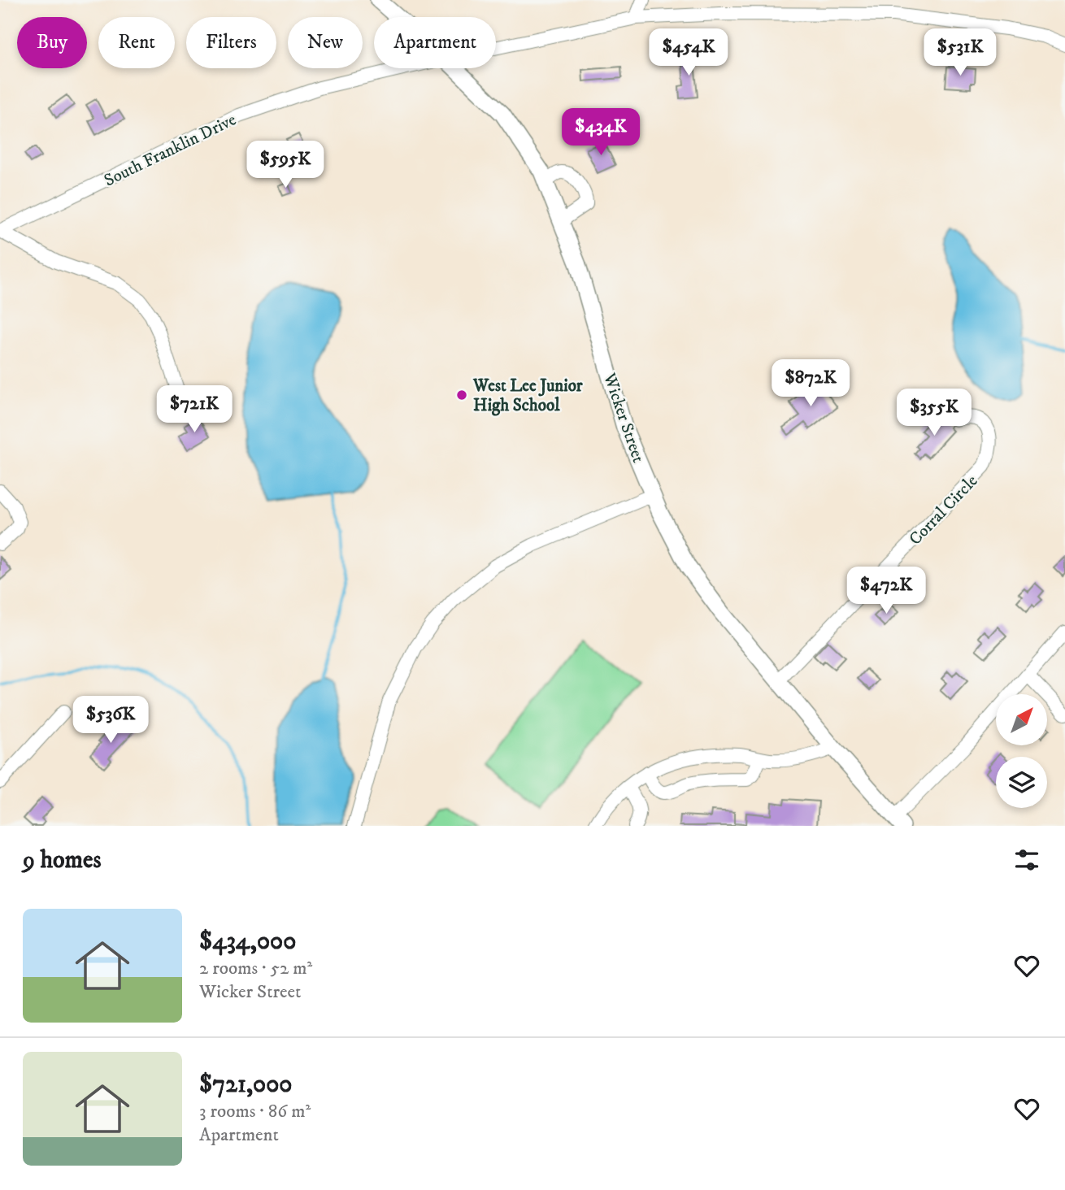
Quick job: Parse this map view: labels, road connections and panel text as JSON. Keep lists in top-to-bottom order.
{
  "streets": {
    "main road": ["Wicker Street"],
    "street": ["South Franklin Drive", "Corral Circle"]
  },
  "crossings": [
    ["Wicker Street", "Corral Circle"]
  ],
  "places": ["West Lee Junior High School"],
  "north": "top right",
  "page": {
    "chip": [
      "Buy",
      "Rent",
      "Filters",
      "New",
      "Apartment"
    ],
    "price": [
      "$454K",
      "$531K",
      "$434K",
      "$595K",
      "$872K",
      "$721K",
      "$355K",
      "$472K",
      "$536K"
    ],
    "heading": "9 homes",
    "list": [
      {
        "name": "$434,000",
        "note": "2 rooms · 52 m² · Wicker Street"
      },
      {
        "name": "$721,000",
        "note": "3 rooms · 86 m² · Apartment"
      }
    ]
  }
}
